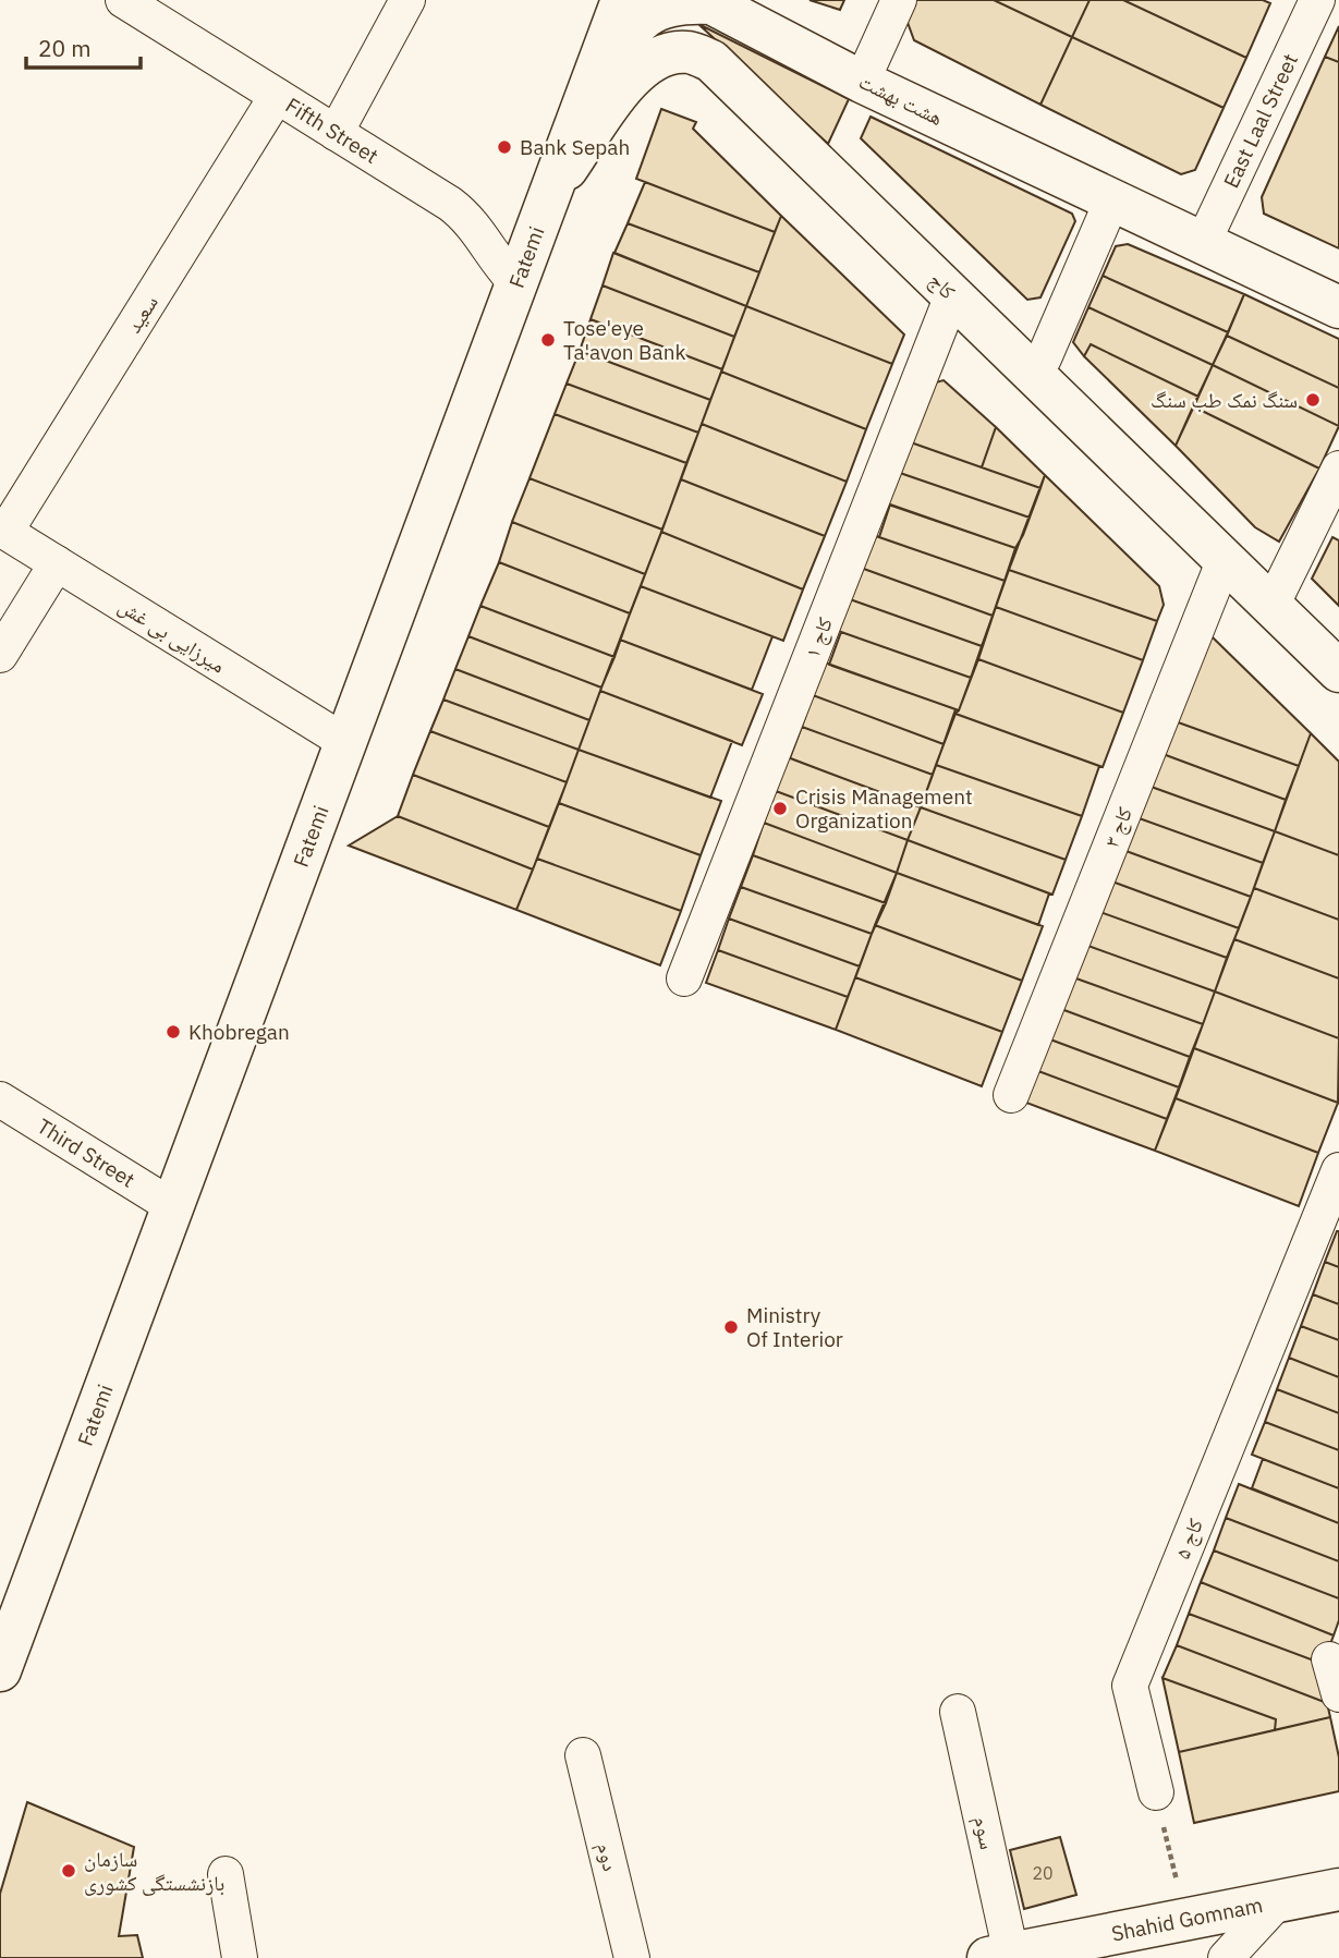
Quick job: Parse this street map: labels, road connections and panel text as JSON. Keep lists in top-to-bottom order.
{
  "streets": {
    "main road": [
      "هشت بهشت",
      "Fatemi",
      "کاج",
      "Shahid Gomnam"
    ],
    "street": [
      "East Laal Street",
      "Fifth Street",
      "سعید",
      "میرزایی بی غش",
      "کاج ۱",
      "کاج ۳",
      "Third Street",
      "کاج ۵",
      "سوم",
      "دوم"
    ]
  },
  "crossings": [
    ["هشت بهشت", "East Laal Street"],
    ["هشت بهشت", "Fatemi"],
    ["هشت بهشت", "کاج"],
    ["Fifth Street", "Fatemi"],
    ["Fifth Street", "سعید"],
    ["Fatemi", "کاج"],
    ["Fatemi", "میرزایی بی غش"],
    ["Fatemi", "Third Street"],
    ["کاج", "کاج ۱"],
    ["کاج", "کاج ۳"],
    ["سعید", "میرزایی بی غش"],
    ["سوم", "Shahid Gomnam"]
  ],
  "places": [
    "Bank Sepah",
    "Tose'eye Ta'avon Bank",
    "سنگ نمک طب سنگ",
    "Crisis Management Organization",
    "Khobregan",
    "Ministry Of Interior",
    "سازمان بازنشستگی کشوری"
  ],
  "house_numbers": ["20"],
  "scale_bar": "20 m"
}
